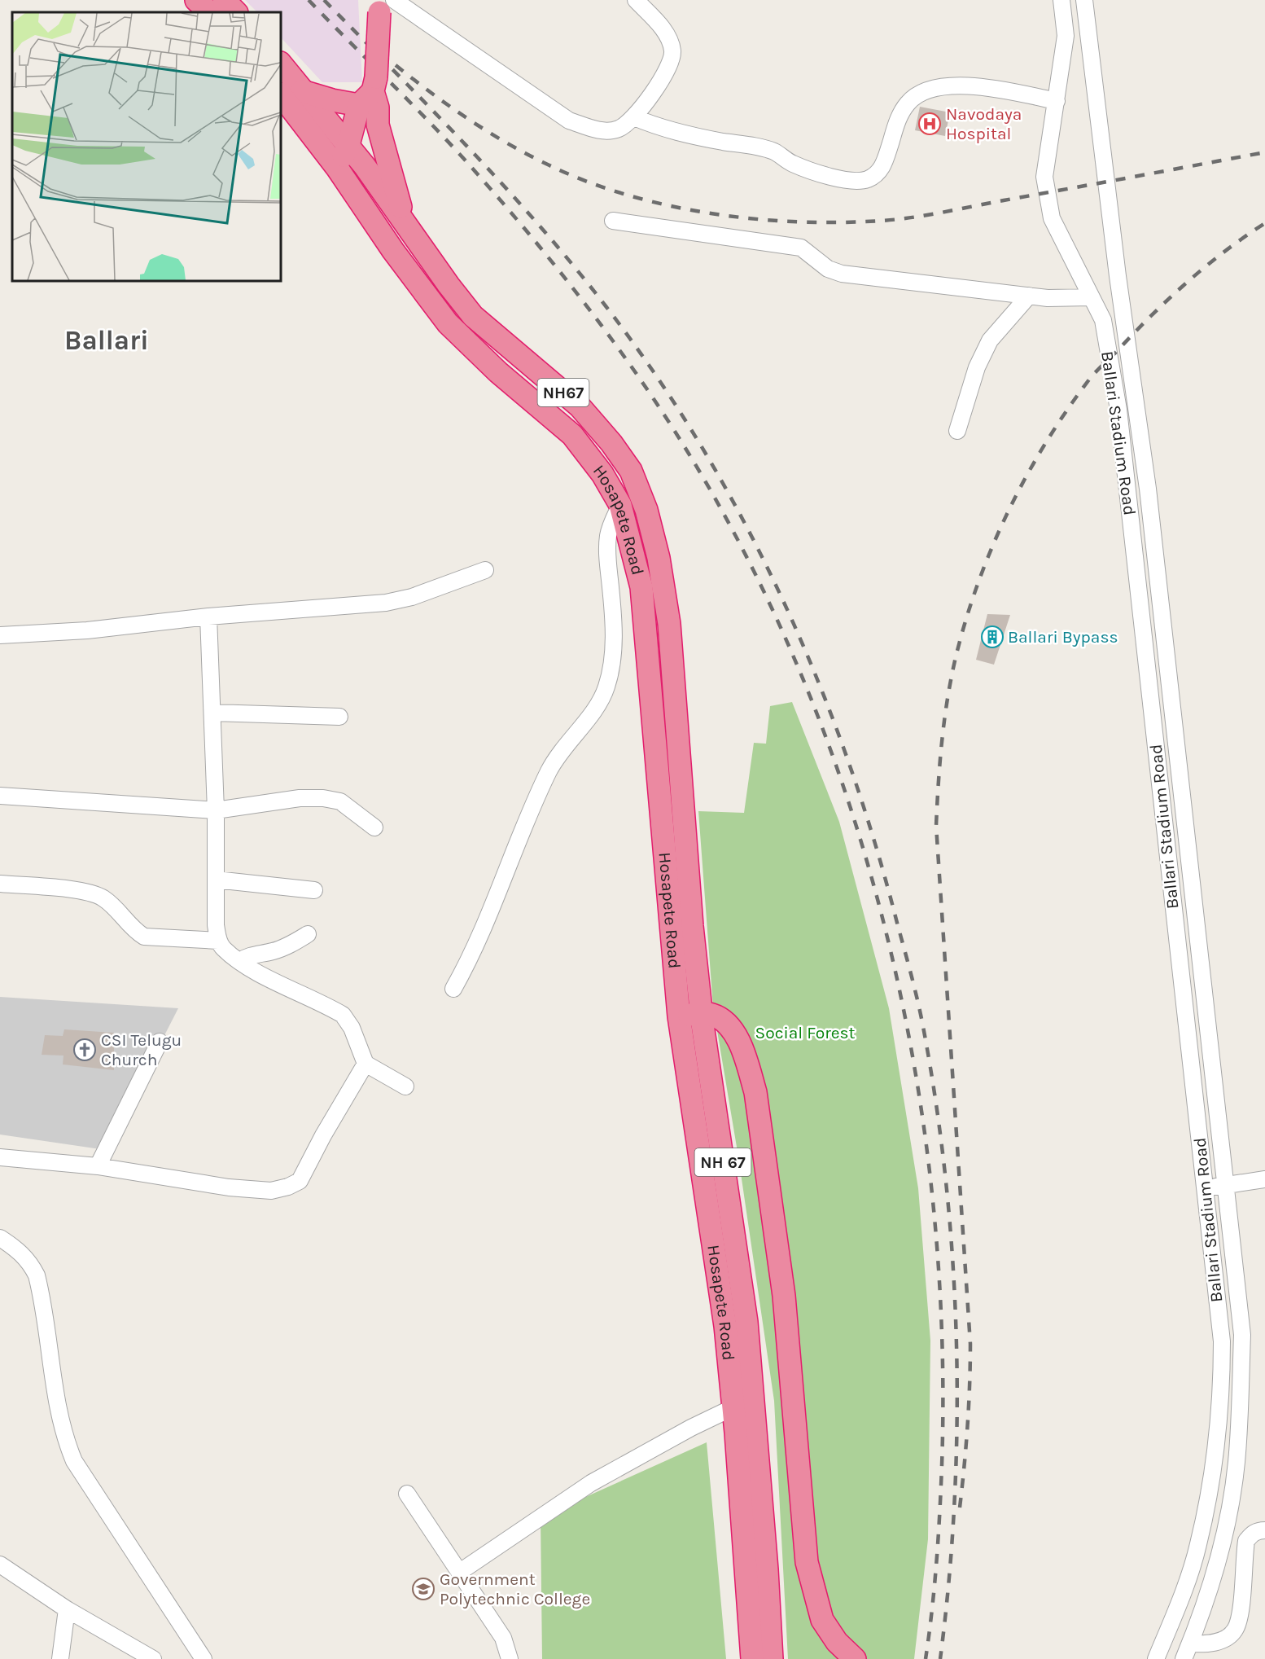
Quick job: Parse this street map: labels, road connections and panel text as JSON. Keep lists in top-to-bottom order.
{
  "streets": {
    "highway": ["NH67", "Hosapete Road", "NH 67"],
    "street": ["Ballari Stadium Road"]
  },
  "crossings": [
    ["NH67", "Hosapete Road"]
  ],
  "districts": ["Ballari"],
  "parks": ["Social Forest"],
  "places": {
    "hospital": ["Navodaya Hospital"],
    "building": ["Ballari Bypass"],
    "church": ["CSI Telugu Church"],
    "school or university": ["Government Polytechnic College"]
  }
}
